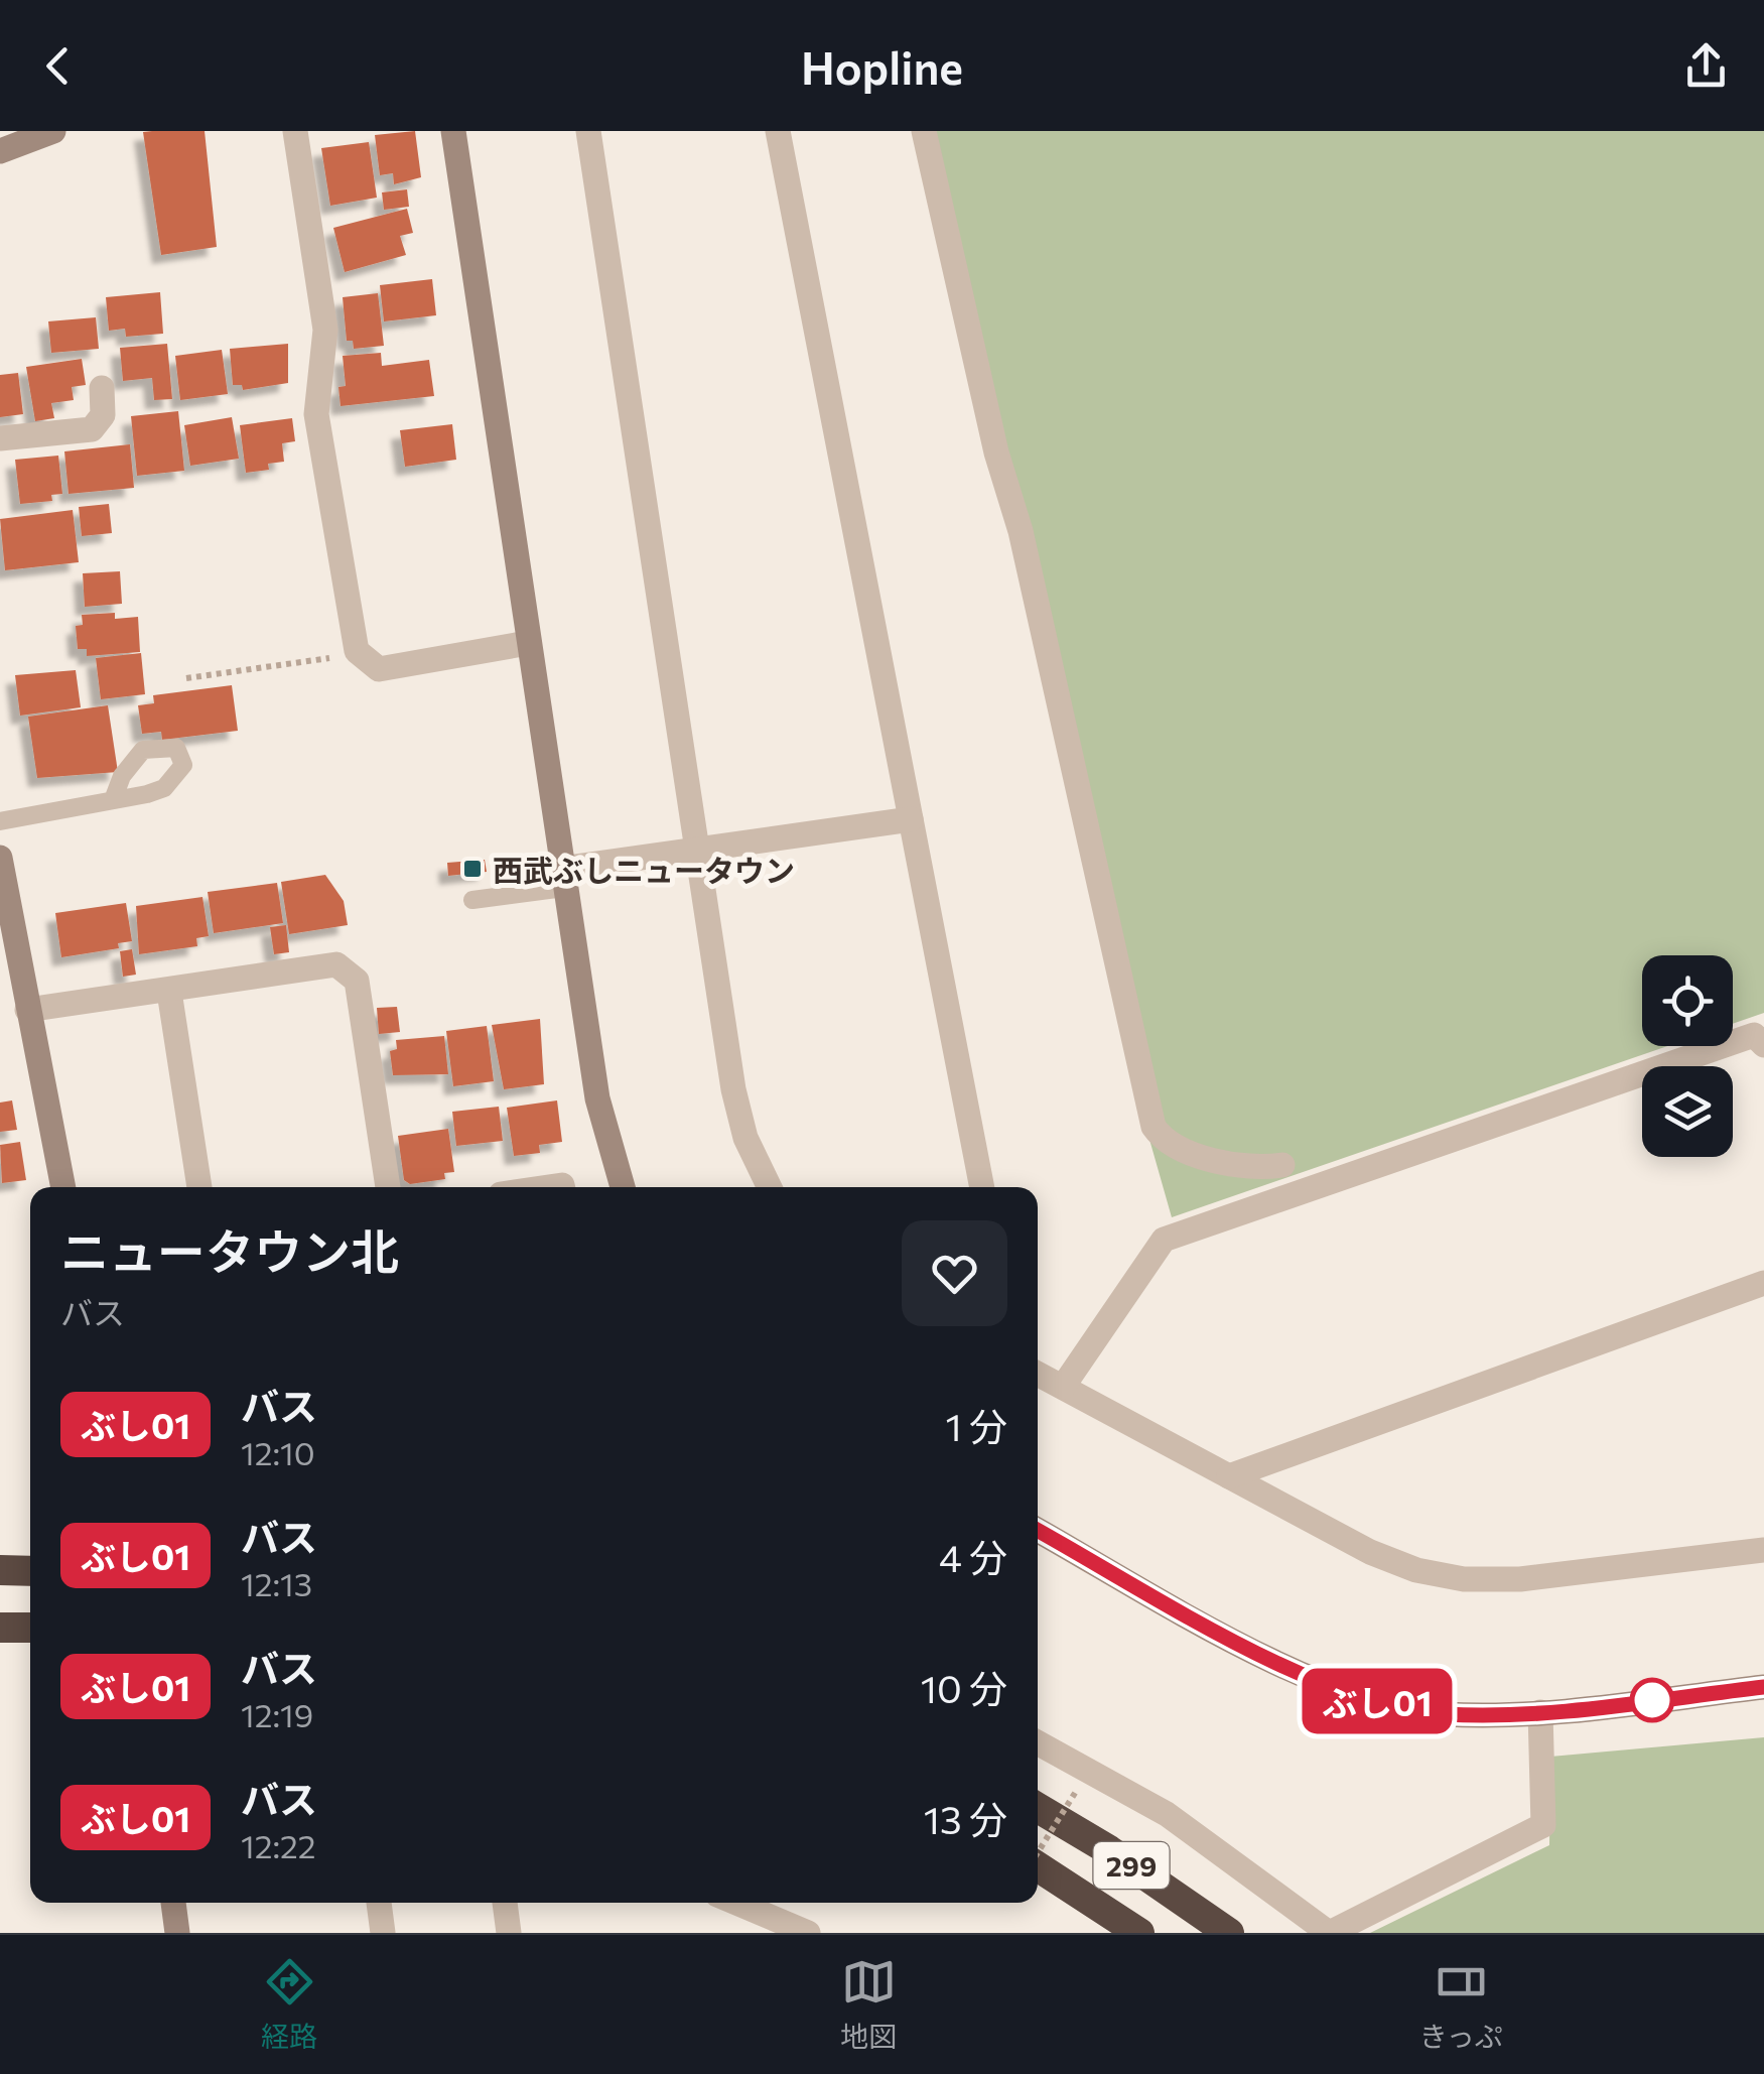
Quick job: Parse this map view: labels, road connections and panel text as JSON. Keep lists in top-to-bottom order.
{
  "streets": {
    "highway": ["299"]
  },
  "places": {
    "transit": ["西武ぶしニュータウン"]
  },
  "lines": ["bus line ぶし01"],
  "page": {
    "header": "Hopline",
    "on_map": "ぶし01",
    "heading": ["ニュータウン北", "バス"],
    "list": [
      {
        "mark": "ぶし01",
        "name": "バス",
        "note": "12:10",
        "value": "1 分"
      },
      {
        "mark": "ぶし01",
        "name": "バス",
        "note": "12:13",
        "value": "4 分"
      },
      {
        "mark": "ぶし01",
        "name": "バス",
        "note": "12:19",
        "value": "10 分"
      },
      {
        "mark": "ぶし01",
        "name": "バス",
        "note": "12:22",
        "value": "13 分"
      }
    ],
    "tabs": ["経路", "地図", "きっぷ"]
  }
}
